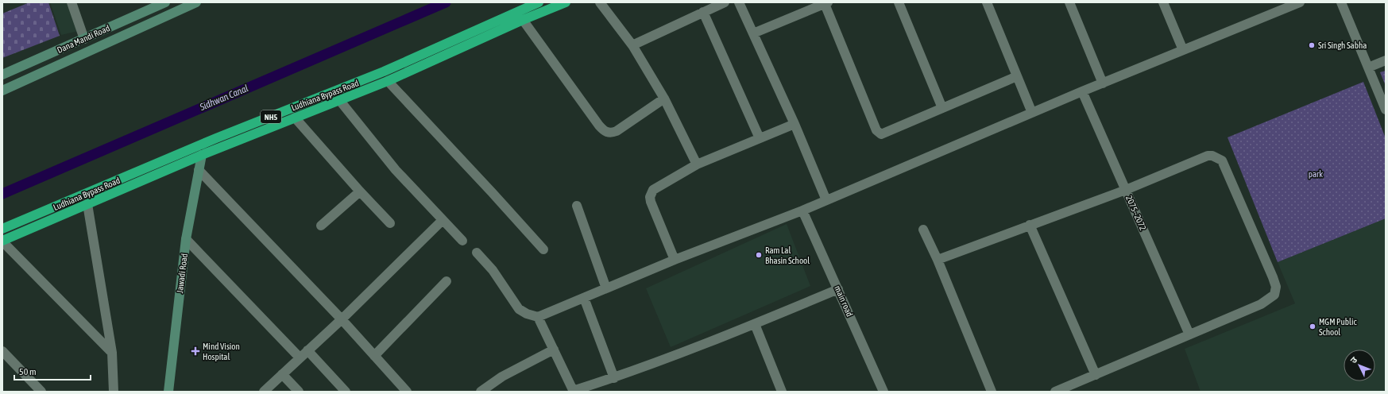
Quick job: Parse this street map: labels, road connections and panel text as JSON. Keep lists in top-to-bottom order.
{
  "streets": {
    "highway": ["Ludhiana Bypass Road", "NH5"],
    "street": [
      "Dana Mandi Road",
      "2075--2072",
      "Jawadi Road",
      "main road"
    ]
  },
  "crossings": [
    ["Ludhiana Bypass Road", "Jawadi Road"]
  ],
  "water": ["Sidhwan Canal"],
  "parks": ["park"],
  "places": {
    "other": ["Sri Singh Sabha", "Ram Lal Bhasin School", "MGM Public School"],
    "health": ["Mind Vision Hospital"]
  },
  "scale_bar": "50 m",
  "north": "top left"
}
